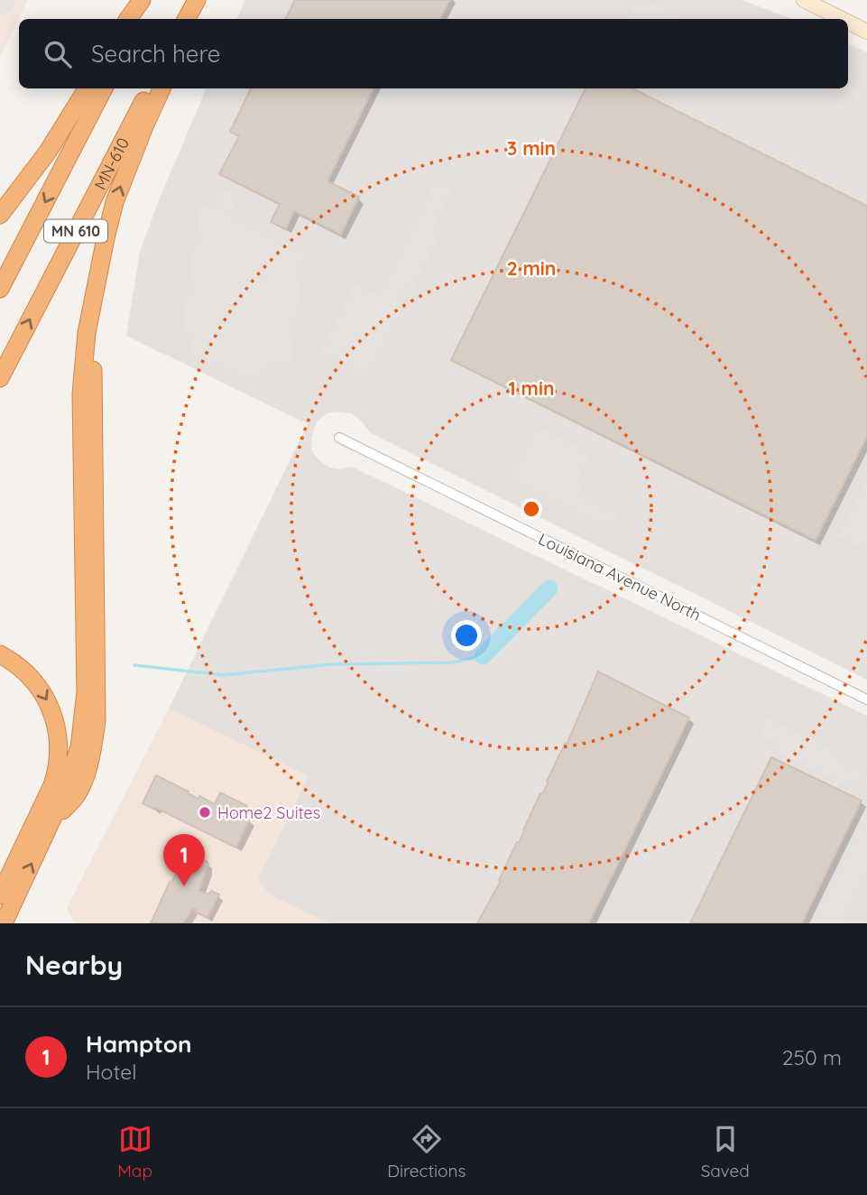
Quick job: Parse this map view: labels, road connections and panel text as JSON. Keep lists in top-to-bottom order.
{
  "streets": {
    "highway": ["MN-610", "MN 610"],
    "street": ["Louisiana Avenue North"]
  },
  "places": ["Home2 Suites"],
  "page": {
    "search": "Search here",
    "pins": "1",
    "heading": "Nearby",
    "list": [
      {
        "mark": "1",
        "name": "Hampton",
        "note": "Hotel",
        "value": "250 m"
      }
    ],
    "nav": ["Map", "Directions", "Saved"]
  },
  "rings": ["3 min", "2 min", "1 min"]
}
